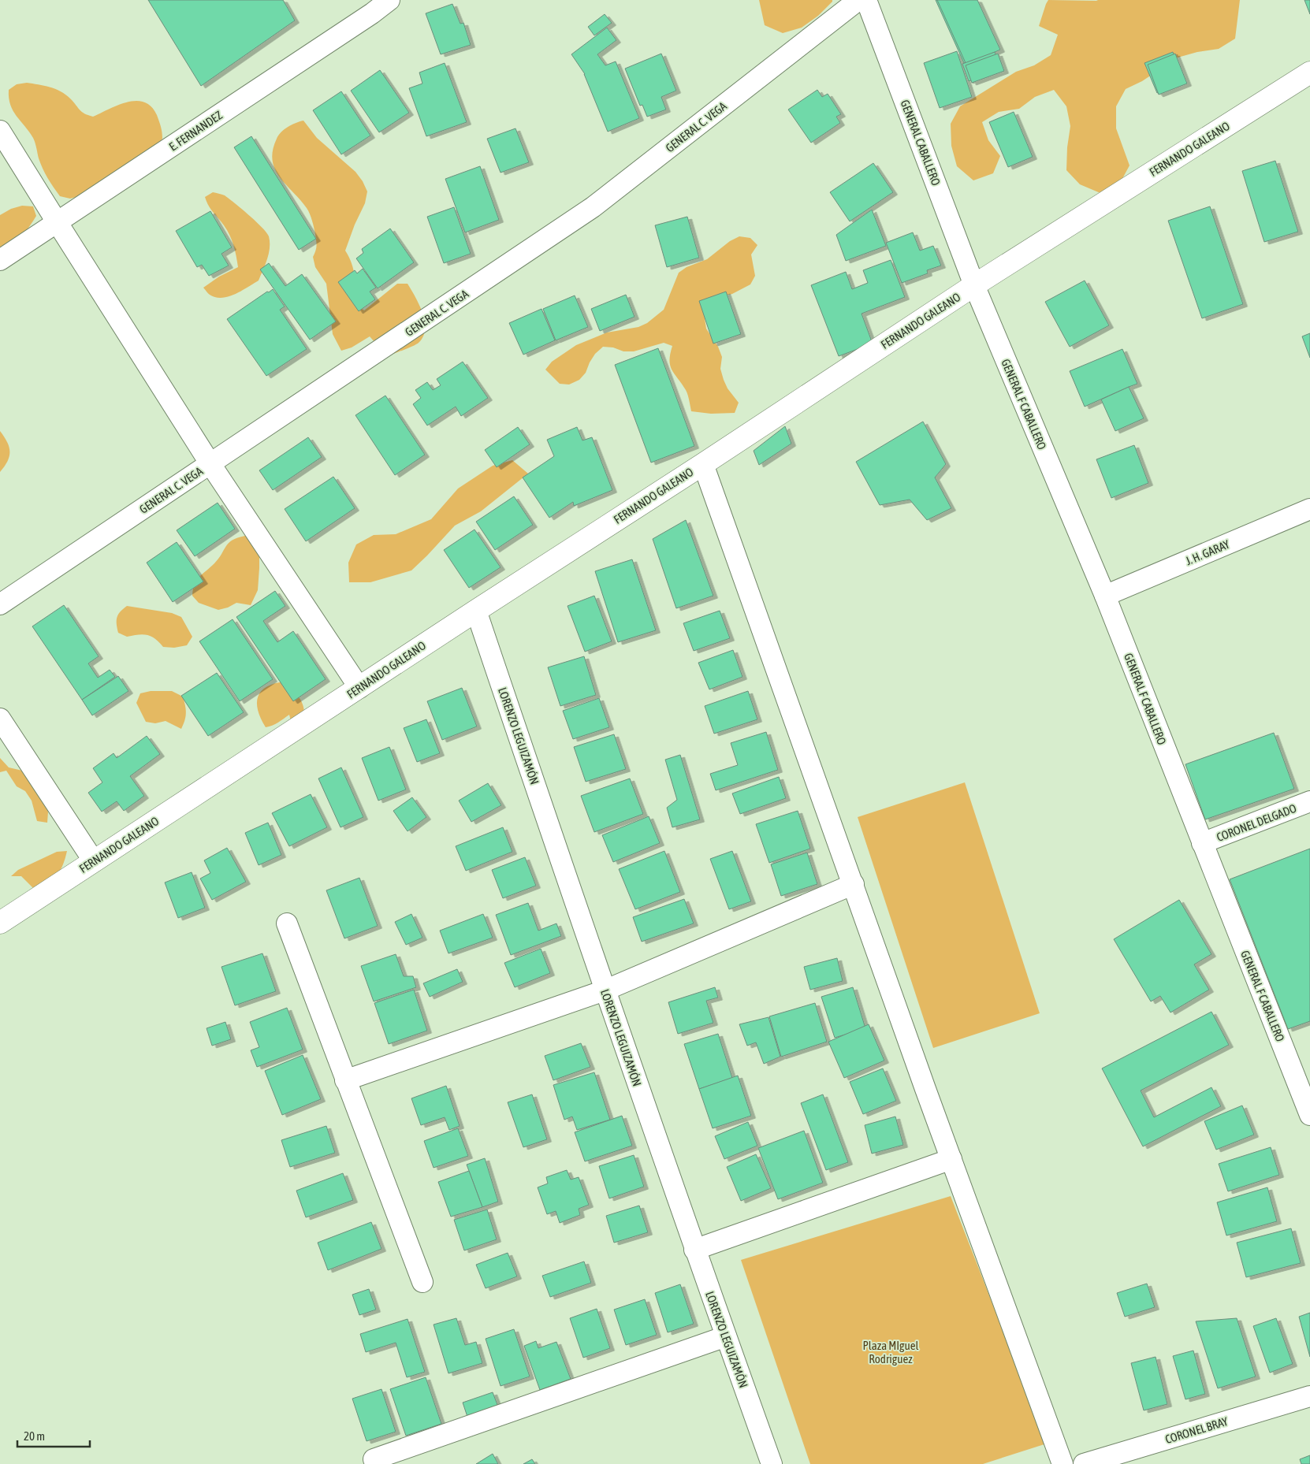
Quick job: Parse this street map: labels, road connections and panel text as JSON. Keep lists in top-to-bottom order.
{
  "streets": {
    "street": [
      "GENERAL C. VEGA",
      "E. FERNANDEZ",
      "GENERAL CABALLERO",
      "FERNANDO GALEANO",
      "GENERAL F CABALLERO",
      "J. H. GARAY",
      "LORENZO LEGUIZAMÓN",
      "CORONEL DELGADO",
      "CORONEL BRAY"
    ]
  },
  "crossings": [
    ["GENERAL CABALLERO", "FERNANDO GALEANO"],
    ["GENERAL CABALLERO", "GENERAL F CABALLERO"],
    ["FERNANDO GALEANO", "GENERAL F CABALLERO"],
    ["FERNANDO GALEANO", "LORENZO LEGUIZAMÓN"],
    ["GENERAL F CABALLERO", "J. H. GARAY"],
    ["GENERAL F CABALLERO", "CORONEL DELGADO"]
  ],
  "parks": ["Plaza MIguel Rodriguez"],
  "scale_bar": "20 m"
}
